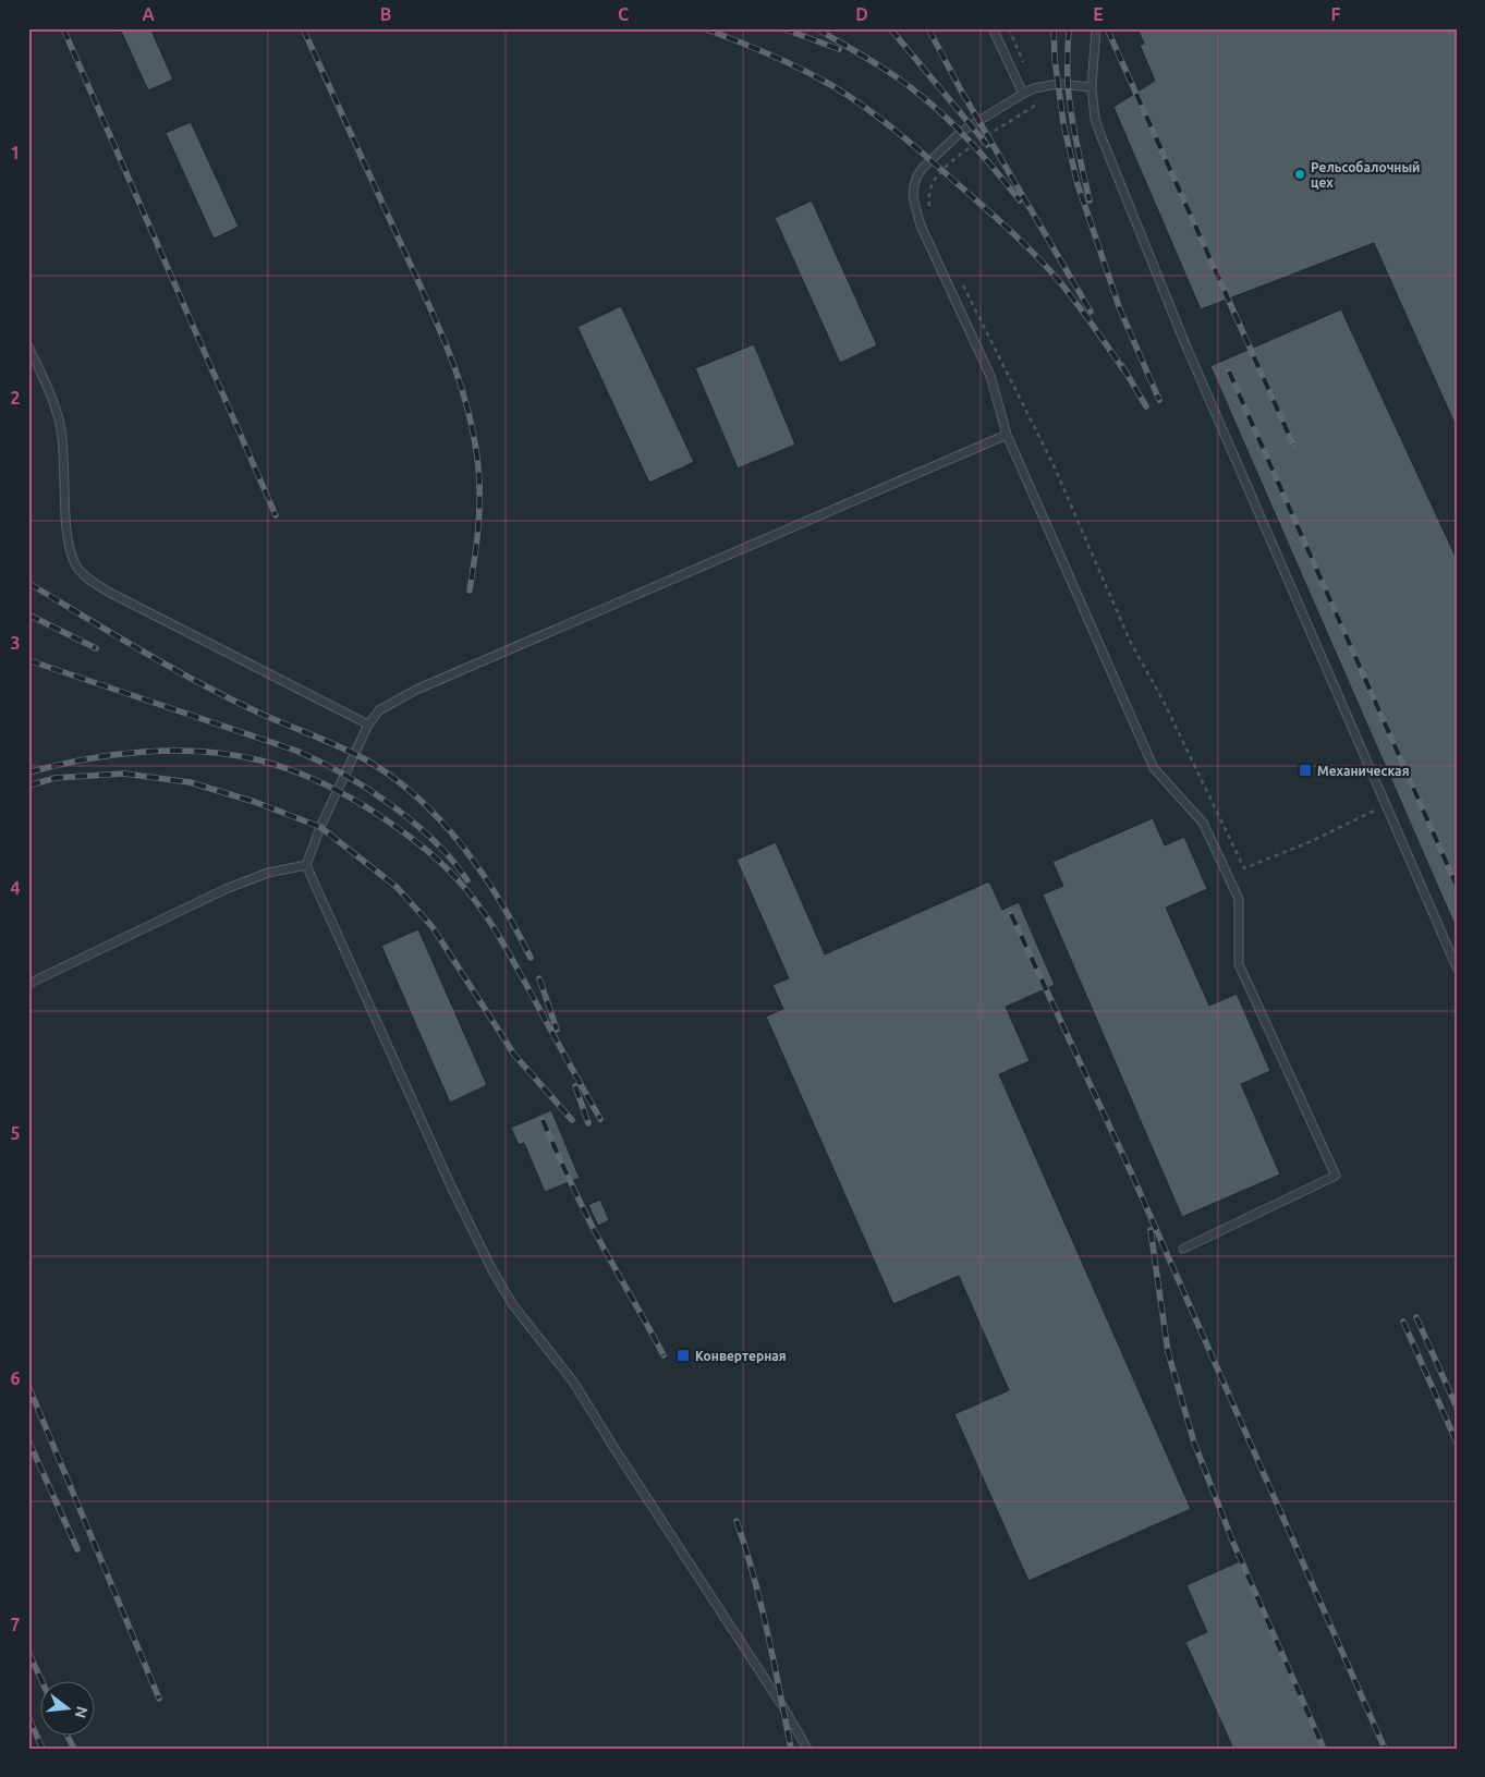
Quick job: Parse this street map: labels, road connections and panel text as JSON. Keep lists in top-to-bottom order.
{
  "places": {
    "other": ["Рельсобалочный цех"],
    "transit": ["Механическая", "Конвертерная"]
  },
  "north": "right",
  "grid": {
    "columns": [
      "A",
      "B",
      "C",
      "D",
      "E",
      "F"
    ],
    "rows": [
      "1",
      "2",
      "3",
      "4",
      "5",
      "6",
      "7"
    ]
  }
}
